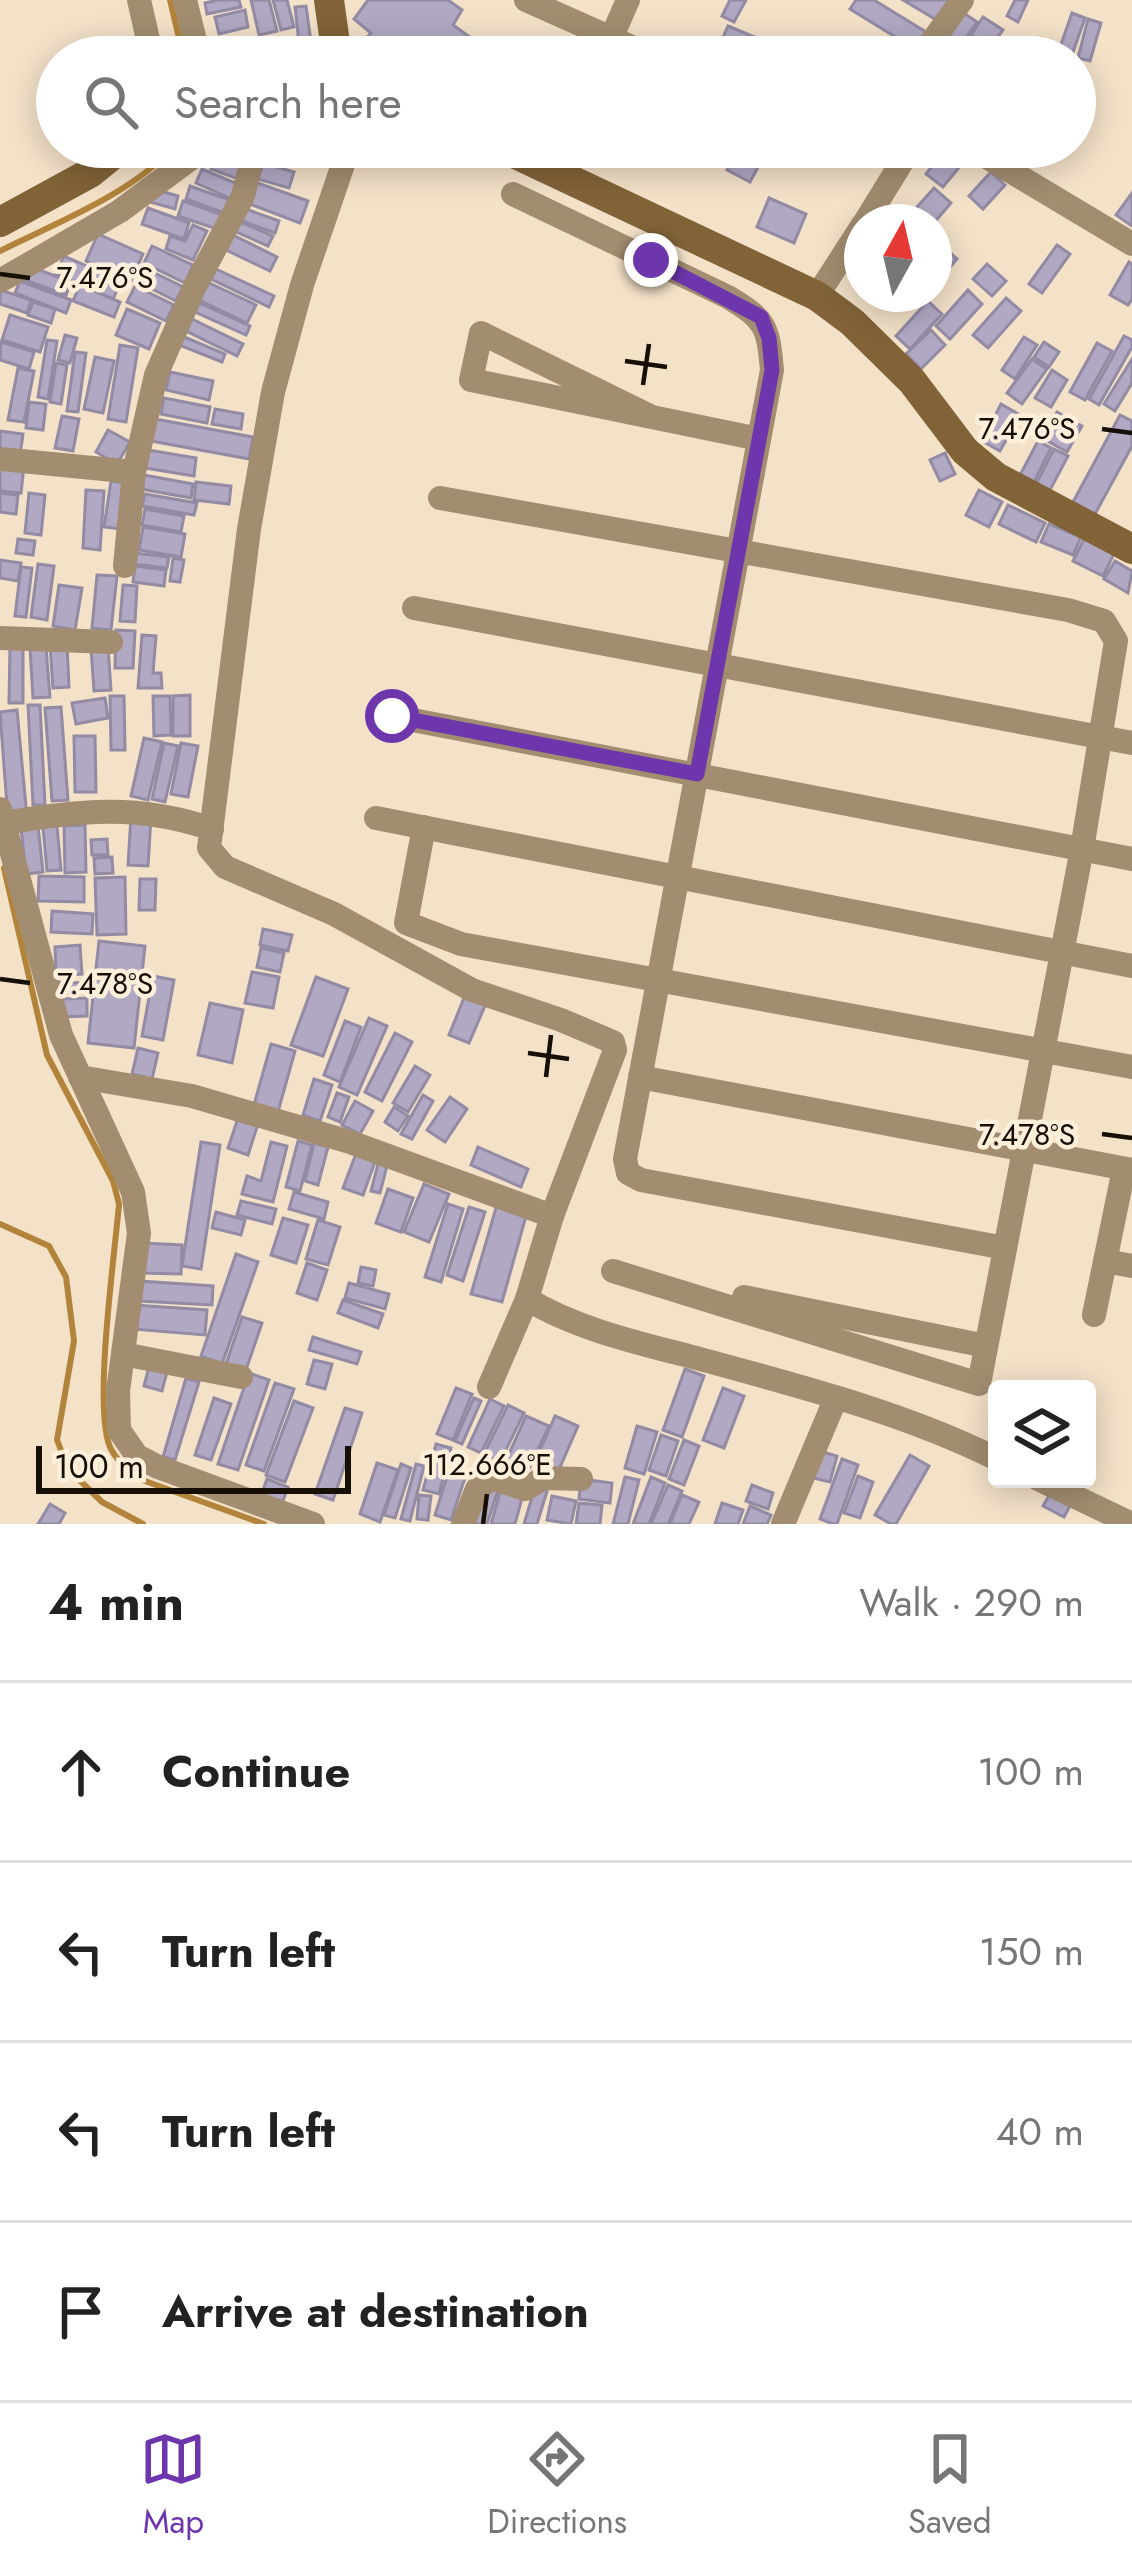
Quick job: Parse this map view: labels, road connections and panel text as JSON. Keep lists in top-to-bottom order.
{
  "scale_bar": "100 m",
  "north": "top",
  "page": {
    "search": "Search here",
    "scale": "100 m",
    "heading": ["4 min", "Walk · 290 m"],
    "list": [
      ["Continue", "100 m"],
      ["Turn left", "150 m"],
      ["Turn left", "40 m"],
      "Arrive at destination"
    ],
    "nav": ["Map", "Directions", "Saved"]
  },
  "coordinates": ["7.476°S", "7.478°S", "112.666°E"]
}
